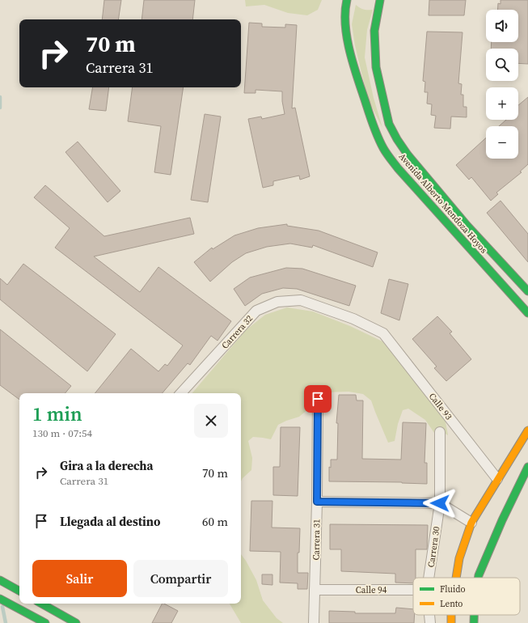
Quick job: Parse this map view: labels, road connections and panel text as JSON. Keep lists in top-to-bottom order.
{
  "streets": {
    "main road": ["Avenida Alberto Mendoza Hoyos"],
    "street": [
      "Carrera 32",
      "Calle 93",
      "Carrera 31",
      "Carrera 30",
      "Calle 94"
    ]
  },
  "crossings": [
    ["Carrera 32", "Calle 93"],
    ["Carrera 31", "Calle 94"]
  ],
  "legend": ["Fluido", "Lento"],
  "page": {
    "map_buttons": ["+", "−"],
    "turn": ["70 m", "Carrera 31"],
    "heading": ["1 min", "130 m · 07:54"],
    "list": [
      {
        "name": "Gira a la derecha",
        "note": "Carrera 31",
        "value": "70 m"
      },
      {
        "name": "Llegada al destino",
        "value": "60 m"
      }
    ],
    "buttons": ["Salir", "Compartir"]
  }
}
